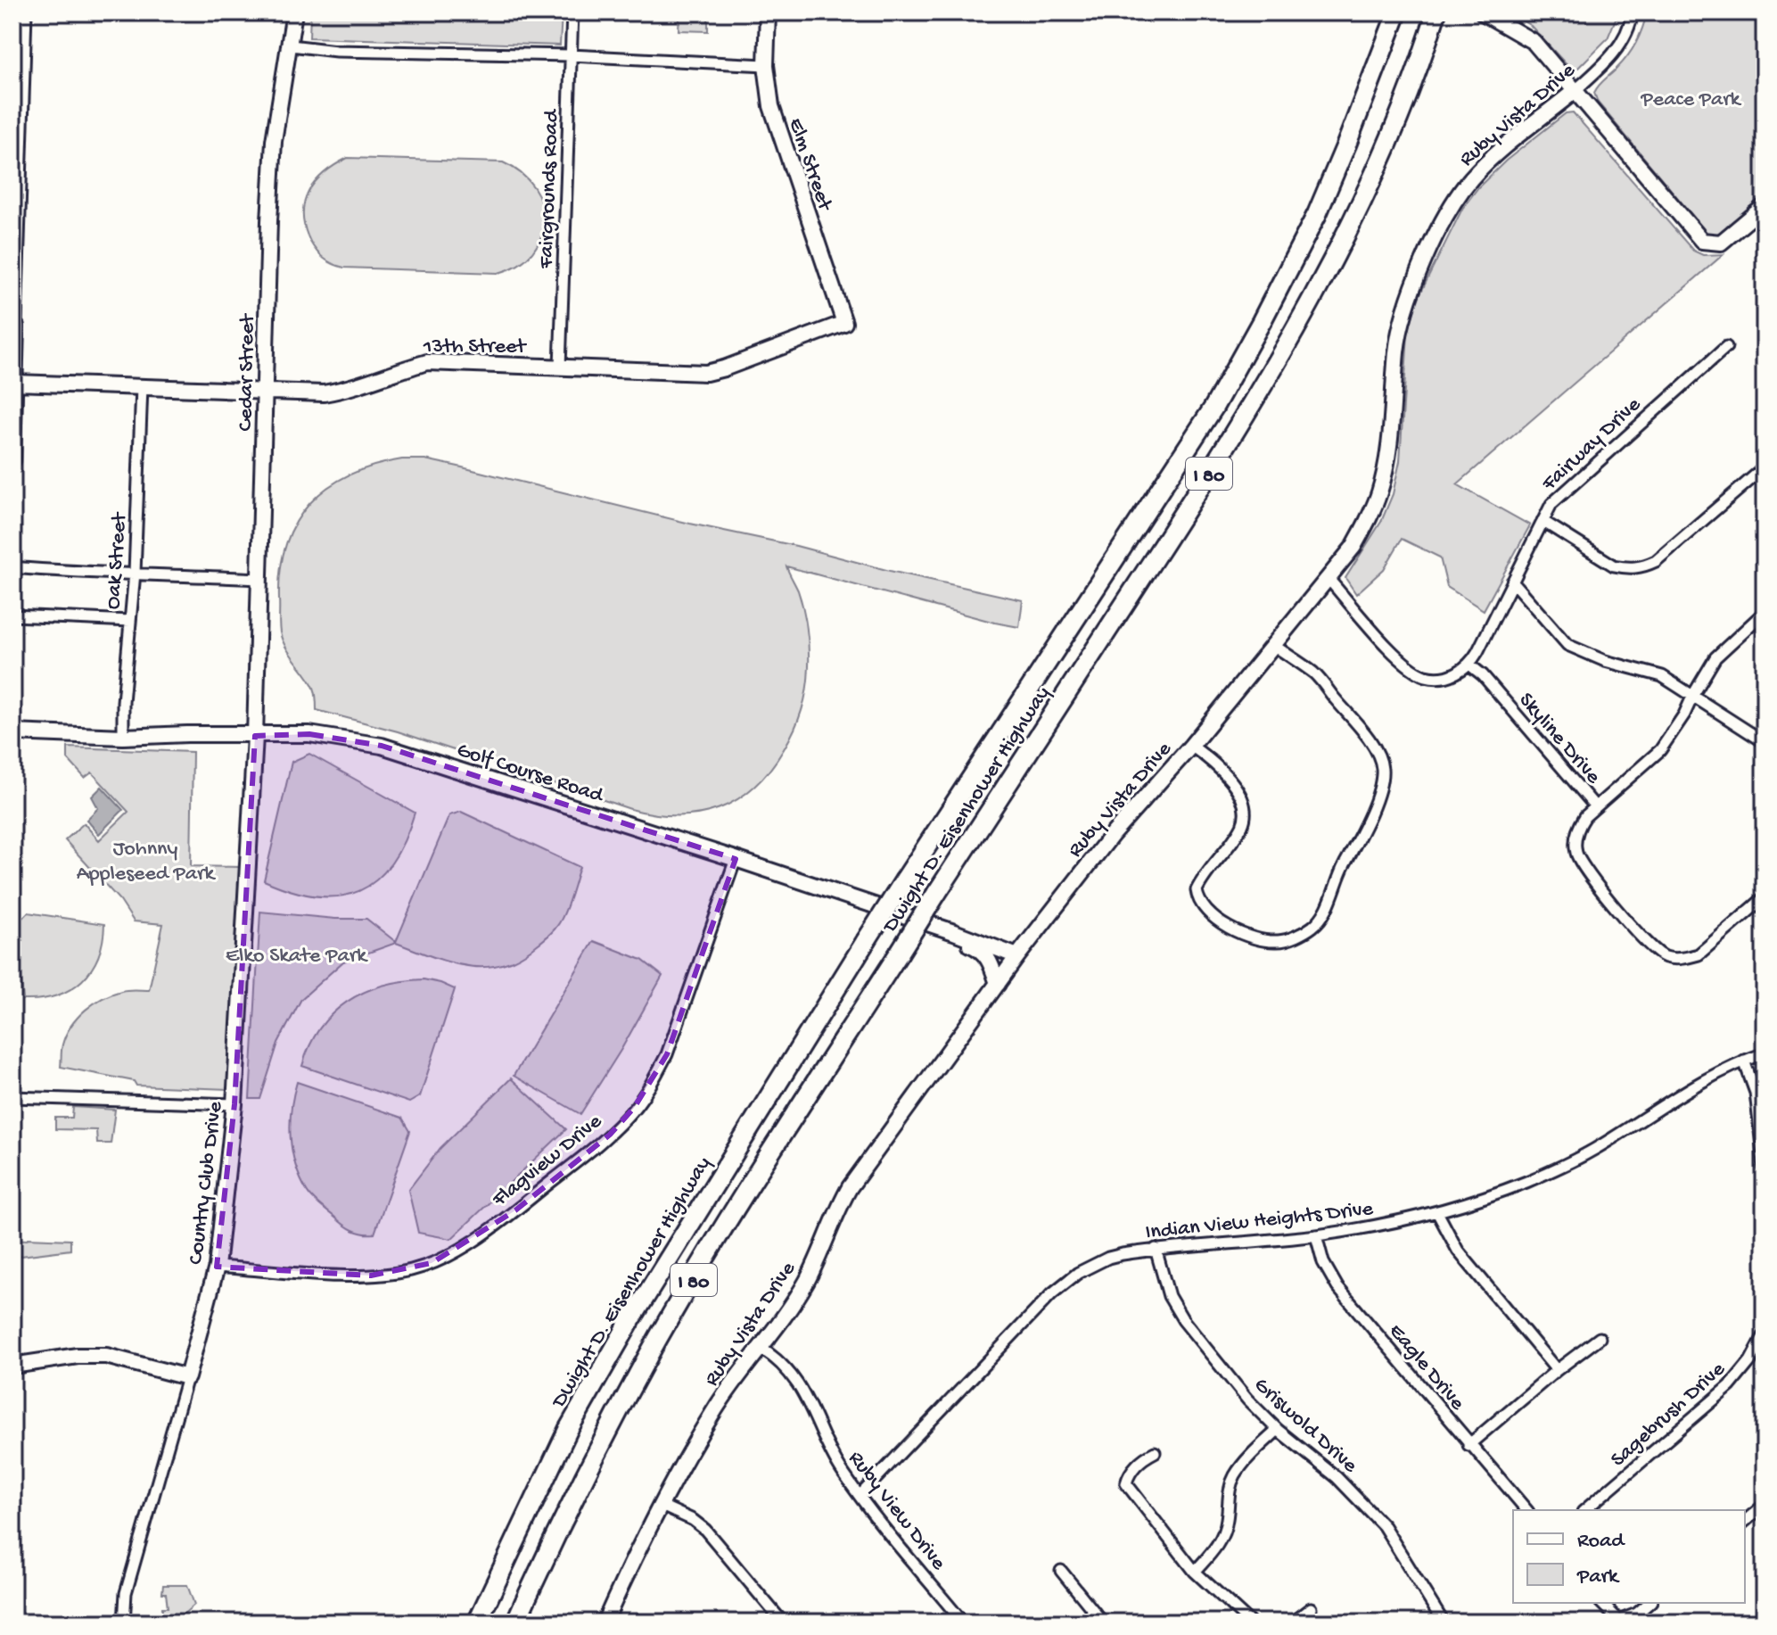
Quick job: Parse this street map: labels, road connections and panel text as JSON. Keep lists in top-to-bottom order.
{
  "streets": {
    "highway": ["I 80", "Dwight D. Eisenhower Highway"],
    "street": [
      "Ruby Vista Drive",
      "Elm Street",
      "Fairgrounds Road",
      "13th Street",
      "Cedar Street",
      "Fairway Drive",
      "Oak Street",
      "Skyline Drive",
      "Golf Course Road",
      "Flagview Drive",
      "Country Club Drive",
      "Indian View Heights Drive",
      "Eagle Drive",
      "Sagebrush Drive",
      "Griswold Drive",
      "Ruby View Drive"
    ]
  },
  "crossings": [
    ["Ruby Vista Drive", "Golf Course Road"],
    ["Ruby Vista Drive", "Ruby View Drive"],
    ["Elm Street", "13th Street"],
    ["Fairgrounds Road", "13th Street"],
    ["13th Street", "Cedar Street"],
    ["13th Street", "Oak Street"],
    ["Cedar Street", "Golf Course Road"],
    ["Cedar Street", "Country Club Drive"],
    ["Fairway Drive", "Skyline Drive"],
    ["Oak Street", "Golf Course Road"],
    ["Golf Course Road", "Flagview Drive"],
    ["Golf Course Road", "Country Club Drive"],
    ["Flagview Drive", "Country Club Drive"],
    ["Indian View Heights Drive", "Eagle Drive"],
    ["Indian View Heights Drive", "Griswold Drive"],
    ["Indian View Heights Drive", "Ruby View Drive"]
  ],
  "parks": ["Peace Park", "Johnny Appleseed Park", "Elko Skate Park"],
  "legend": ["Road", "Park"]
}
